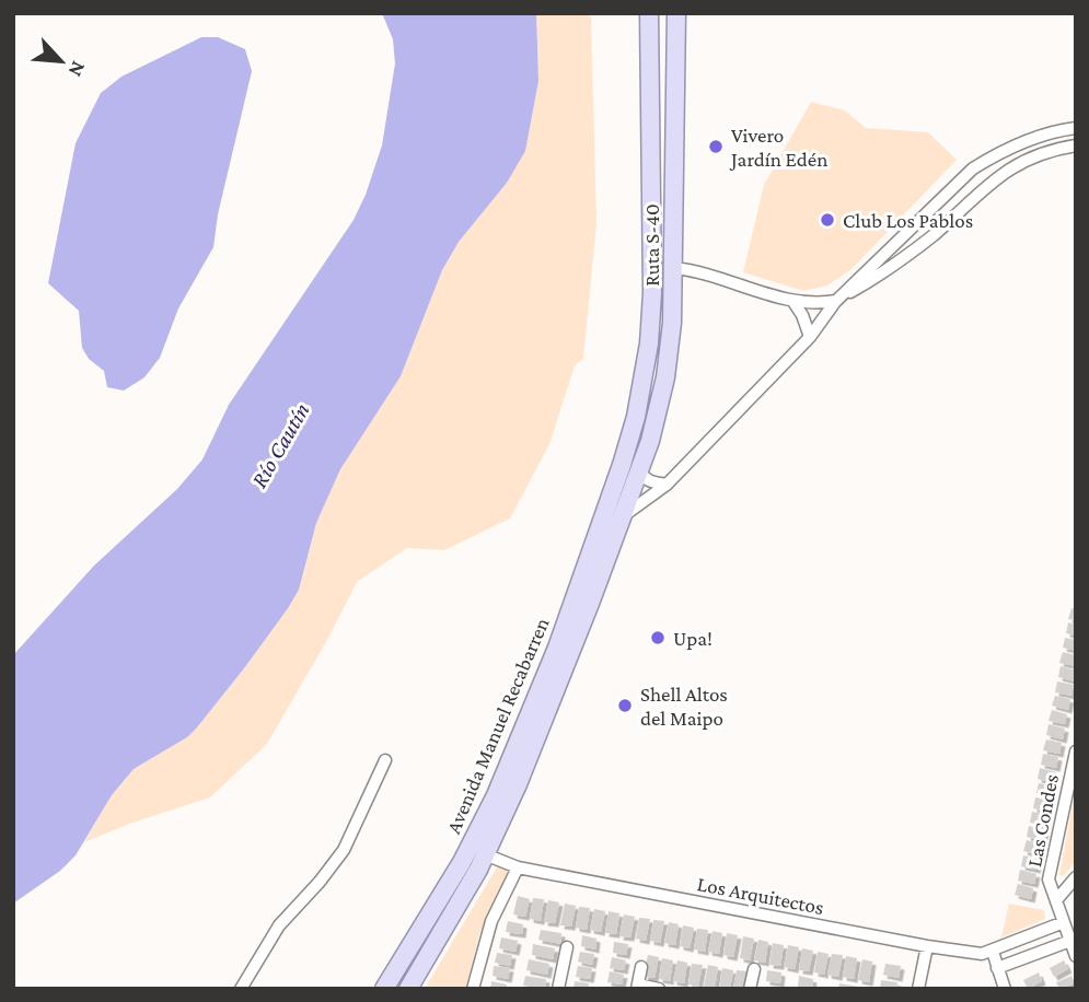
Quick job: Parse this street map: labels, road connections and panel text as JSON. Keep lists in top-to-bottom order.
{
  "streets": {
    "main road": ["Ruta S-40", "Avenida Manuel Recabarren"],
    "street": ["Las Condes", "Los Arquitectos"]
  },
  "crossings": [
    ["Ruta S-40", "Avenida Manuel Recabarren"],
    ["Avenida Manuel Recabarren", "Los Arquitectos"]
  ],
  "water": ["Río Cautín"],
  "places": [
    "Vivero Jardín Edén",
    "Club Los Pablos",
    "Upa!",
    "Shell Altos del Maipo"
  ],
  "north": "bottom right"
}
